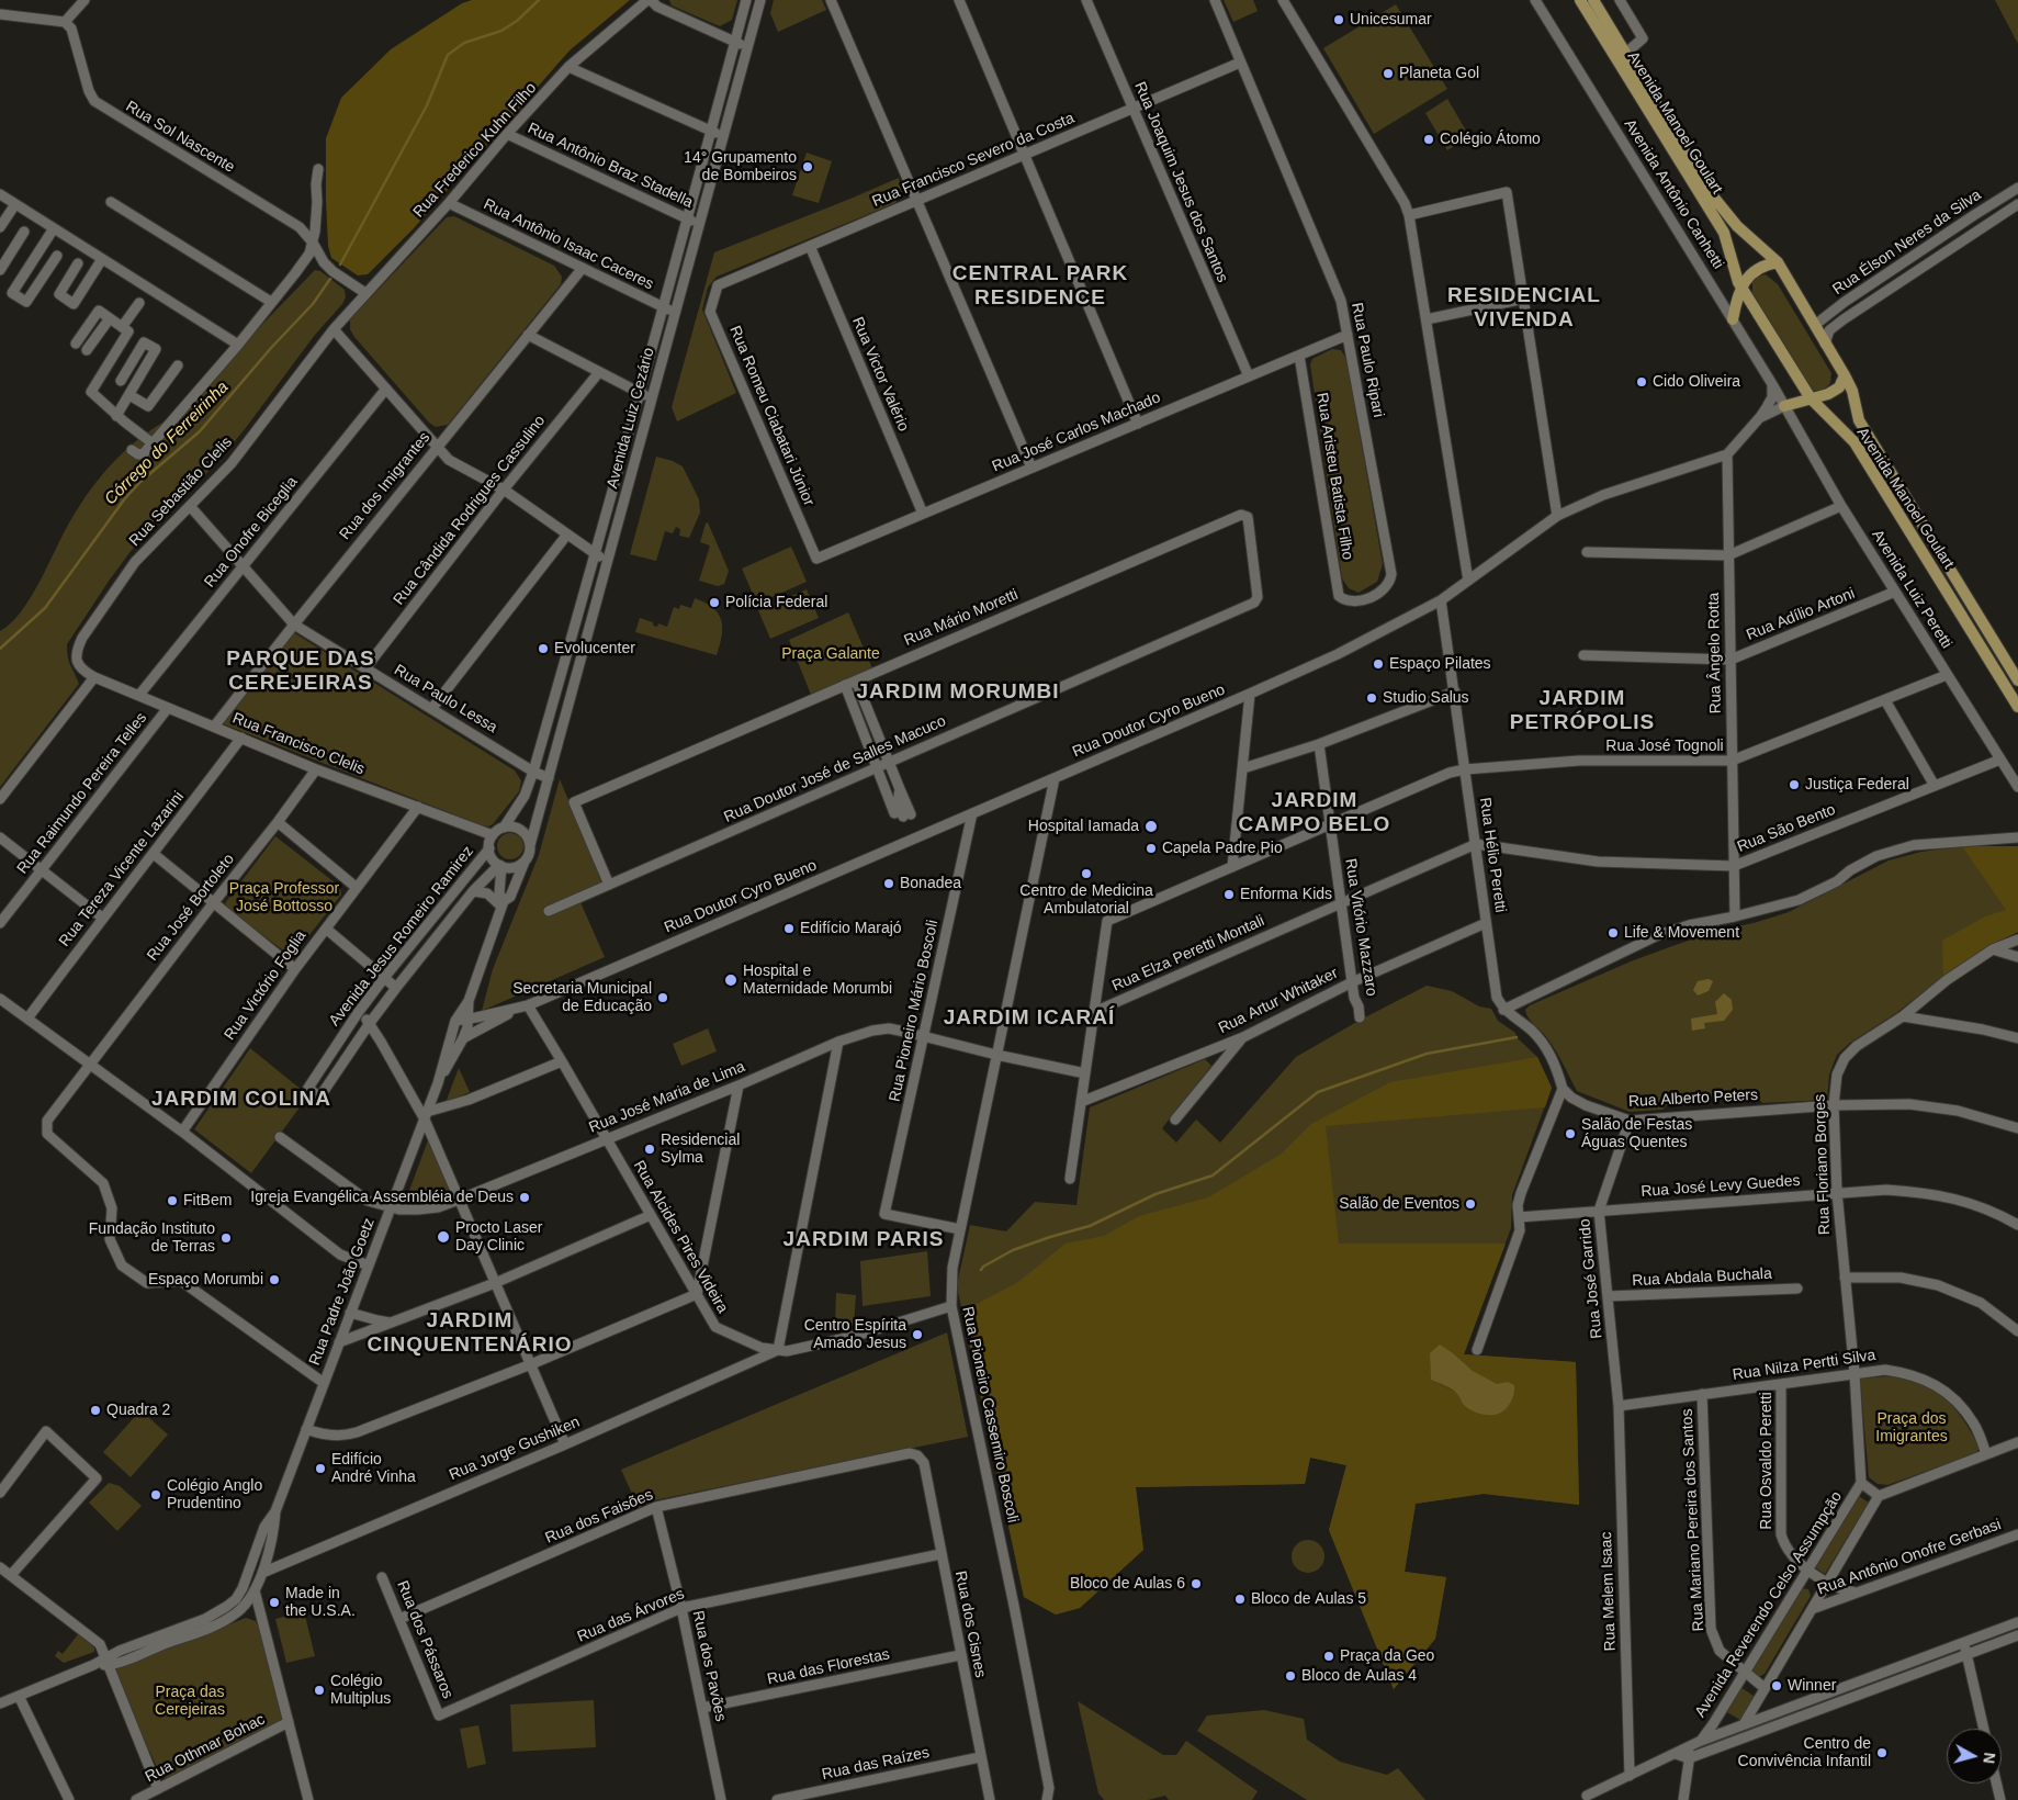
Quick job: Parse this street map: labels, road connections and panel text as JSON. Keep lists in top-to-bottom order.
{
  "streets": {
    "main road": ["Avenida Manoel Goulart"],
    "street": [
      "Rua Sol Nascente",
      "Rua Frederico Kuhn Filho",
      "Rua Francisco Severo da Costa",
      "Rua Antônio Braz Stadella",
      "Rua Joaquim Jesus dos Santos",
      "Avenida Antônio Canhetti",
      "Rua Élson Neres da Silva",
      "Rua Antônio Isaac Caceres",
      "Rua Paulo Ripari",
      "Rua Victor Valério",
      "Rua Romeu Ciabatari Júnior",
      "Avenida Luiz Cezário",
      "Rua José Carlos Machado",
      "Rua Aristeu Batista Filho",
      "Rua dos Imigrantes",
      "Rua Sebastião Clelis",
      "Rua Cândida Rodrigues Cassulino",
      "Rua Onofre Biceglia",
      "Avenida Luiz Peretti",
      "Rua Adílio Artoni",
      "Rua Mário Moretti",
      "Rua Ângelo Rotta",
      "Rua Paulo Lessa",
      "Rua Doutor Cyro Bueno",
      "Rua Francisco Clelis",
      "Rua José Tognoli",
      "Rua Doutor José de Salles Macuco",
      "Rua Raimundo Pereira Telles",
      "Rua São Bento",
      "Rua Hélio Peretti",
      "Rua Tereza Vicente Lazarini",
      "Rua José Bortoleto",
      "Rua Vitório Mazzaro",
      "Avenida Jesus Romeiro Ramirez",
      "Rua Elza Peretti Montali",
      "Rua Victório Foglia",
      "Rua Artur Whitaker",
      "Rua Pioneiro Mário Boscoli",
      "Rua José Maria de Lima",
      "Rua Alberto Peters",
      "Rua Floriano Borges",
      "Rua José Levy Guedes",
      "Rua Alcides Pires Videira",
      "Rua Abdala Buchala",
      "Rua José Garrido",
      "Rua Padre João Goetz",
      "Rua Nilza Pertti Silva",
      "Rua Pioneiro Cassemiro Boscoli",
      "Rua Jorge Gushiken",
      "Rua Osvaldo Peretti",
      "Rua dos Faisões",
      "Rua Mariano Pereira dos Santos",
      "Rua Antônio Onofre Gerbasi",
      "Rua Melem Isaac",
      "Avenida Reverendo Celso Assumpção",
      "Rua das Árvores",
      "Rua dos Cisnes",
      "Rua dos Pássaros",
      "Rua dos Pavões",
      "Rua das Florestas",
      "Rua Othmar Bohac",
      "Rua das Raízes"
    ]
  },
  "crossings": [
    ["Avenida Manoel Goulart", "Rua Élson Neres da Silva"],
    ["Rua Sol Nascente", "Rua Frederico Kuhn Filho"],
    ["Rua Frederico Kuhn Filho", "Rua Antônio Braz Stadella"],
    ["Rua Frederico Kuhn Filho", "Rua Antônio Isaac Caceres"],
    ["Rua Frederico Kuhn Filho", "Rua Sebastião Clelis"],
    ["Rua Francisco Severo da Costa", "Rua Joaquim Jesus dos Santos"],
    ["Rua Francisco Severo da Costa", "Rua Paulo Ripari"],
    ["Rua Francisco Severo da Costa", "Rua Victor Valério"],
    ["Rua Francisco Severo da Costa", "Rua Romeu Ciabatari Júnior"],
    ["Rua Antônio Braz Stadella", "Avenida Luiz Cezário"],
    ["Rua Joaquim Jesus dos Santos", "Rua José Carlos Machado"],
    ["Avenida Antônio Canhetti", "Avenida Luiz Peretti"],
    ["Rua Antônio Isaac Caceres", "Avenida Luiz Cezário"],
    ["Rua Antônio Isaac Caceres", "Rua dos Imigrantes"],
    ["Rua Paulo Ripari", "Rua José Carlos Machado"],
    ["Rua Paulo Ripari", "Rua Aristeu Batista Filho"],
    ["Rua Victor Valério", "Rua José Carlos Machado"],
    ["Rua Romeu Ciabatari Júnior", "Rua José Carlos Machado"],
    ["Avenida Luiz Cezário", "Rua Paulo Lessa"],
    ["Avenida Luiz Cezário", "Rua Francisco Clelis"],
    ["Avenida Luiz Cezário", "Avenida Jesus Romeiro Ramirez"],
    ["Rua José Carlos Machado", "Rua Aristeu Batista Filho"],
    ["Rua dos Imigrantes", "Rua Paulo Lessa"],
    ["Rua dos Imigrantes", "Rua Francisco Clelis"],
    ["Rua Sebastião Clelis", "Rua Paulo Lessa"],
    ["Rua Sebastião Clelis", "Rua Francisco Clelis"],
    ["Rua Cândida Rodrigues Cassulino", "Rua Paulo Lessa"],
    ["Rua Onofre Biceglia", "Rua Paulo Lessa"],
    ["Rua Onofre Biceglia", "Rua Francisco Clelis"],
    ["Avenida Luiz Peretti", "Rua Adílio Artoni"],
    ["Avenida Luiz Peretti", "Rua José Tognoli"],
    ["Avenida Luiz Peretti", "Rua São Bento"],
    ["Rua Adílio Artoni", "Rua Ângelo Rotta"],
    ["Rua Mário Moretti", "Rua Doutor José de Salles Macuco"],
    ["Rua Ângelo Rotta", "Rua Doutor Cyro Bueno"],
    ["Rua Ângelo Rotta", "Rua José Tognoli"],
    ["Rua Ângelo Rotta", "Rua São Bento"],
    ["Rua Doutor Cyro Bueno", "Rua Hélio Peretti"],
    ["Rua Doutor Cyro Bueno", "Rua Pioneiro Mário Boscoli"],
    ["Rua Doutor Cyro Bueno", "Rua Alcides Pires Videira"],
    ["Rua Doutor Cyro Bueno", "Rua Padre João Goetz"],
    ["Rua Doutor Cyro Bueno", "Rua Pioneiro Cassemiro Boscoli"],
    ["Rua Francisco Clelis", "Rua Raimundo Pereira Telles"],
    ["Rua Francisco Clelis", "Rua Tereza Vicente Lazarini"],
    ["Rua Francisco Clelis", "Rua José Bortoleto"],
    ["Rua Francisco Clelis", "Avenida Jesus Romeiro Ramirez"],
    ["Rua Francisco Clelis", "Rua Victório Foglia"],
    ["Rua José Tognoli", "Rua Hélio Peretti"],
    ["Rua José Tognoli", "Rua Vitório Mazzaro"],
    ["Rua José Tognoli", "Rua Elza Peretti Montali"],
    ["Rua São Bento", "Rua Hélio Peretti"],
    ["Rua São Bento", "Rua Elza Peretti Montali"],
    ["Rua Hélio Peretti", "Rua Elza Peretti Montali"],
    ["Rua Hélio Peretti", "Rua Artur Whitaker"],
    ["Rua José Bortoleto", "Rua Padre João Goetz"],
    ["Rua Vitório Mazzaro", "Rua Elza Peretti Montali"],
    ["Rua Vitório Mazzaro", "Rua Artur Whitaker"],
    ["Rua Pioneiro Mário Boscoli", "Rua José Maria de Lima"],
    ["Rua Pioneiro Mário Boscoli", "Rua Pioneiro Cassemiro Boscoli"],
    ["Rua José Maria de Lima", "Rua Alcides Pires Videira"],
    ["Rua José Maria de Lima", "Rua Padre João Goetz"],
    ["Rua José Maria de Lima", "Rua Pioneiro Cassemiro Boscoli"],
    ["Rua Alberto Peters", "Rua Floriano Borges"],
    ["Rua Alberto Peters", "Rua José Garrido"],
    ["Rua Floriano Borges", "Rua José Levy Guedes"],
    ["Rua Floriano Borges", "Rua Nilza Pertti Silva"],
    ["Rua Floriano Borges", "Avenida Reverendo Celso Assumpção"],
    ["Rua José Levy Guedes", "Rua José Garrido"],
    ["Rua Alcides Pires Videira", "Rua Pioneiro Cassemiro Boscoli"],
    ["Rua Alcides Pires Videira", "Rua Jorge Gushiken"],
    ["Rua Abdala Buchala", "Rua José Garrido"],
    ["Rua José Garrido", "Rua Nilza Pertti Silva"],
    ["Rua José Garrido", "Rua Melem Isaac"],
    ["Rua Padre João Goetz", "Rua Jorge Gushiken"],
    ["Rua Nilza Pertti Silva", "Rua Osvaldo Peretti"],
    ["Rua Nilza Pertti Silva", "Rua Mariano Pereira dos Santos"],
    ["Rua Nilza Pertti Silva", "Rua Melem Isaac"],
    ["Rua Osvaldo Peretti", "Rua Antônio Onofre Gerbasi"],
    ["Rua Osvaldo Peretti", "Avenida Reverendo Celso Assumpção"],
    ["Rua dos Faisões", "Rua dos Cisnes"],
    ["Rua dos Faisões", "Rua dos Pássaros"],
    ["Rua dos Faisões", "Rua dos Pavões"],
    ["Rua Mariano Pereira dos Santos", "Avenida Reverendo Celso Assumpção"],
    ["Rua das Árvores", "Rua dos Cisnes"],
    ["Rua das Árvores", "Rua dos Pássaros"],
    ["Rua das Árvores", "Rua dos Pavões"],
    ["Rua dos Cisnes", "Rua das Florestas"],
    ["Rua dos Cisnes", "Rua das Raízes"],
    ["Rua dos Pavões", "Rua das Florestas"]
  ],
  "districts": [
    "CENTRAL PARK RESIDENCE",
    "RESIDENCIAL VIVENDA",
    "PARQUE DAS CEREJEIRAS",
    "JARDIM MORUMBI",
    "JARDIM PETRÓPOLIS",
    "JARDIM CAMPO BELO",
    "JARDIM ICARAÍ",
    "JARDIM COLINA",
    "JARDIM PARIS",
    "JARDIM CINQUENTENÁRIO"
  ],
  "water": ["Córrego do Ferreirinha"],
  "parks": [
    "Praça Galante",
    "Praça Professor José Bottosso",
    "Praça dos Imigrantes",
    "Praça das Cerejeiras"
  ],
  "places": [
    "Unicesumar",
    "Planeta Gol",
    "Colégio Átomo",
    "14° Grupamento de Bombeiros",
    "Cido Oliveira",
    "Polícia Federal",
    "Evolucenter",
    "Espaço Pilates",
    "Studio Salus",
    "Justiça Federal",
    "Hospital Iamada",
    "Capela Padre Pio",
    "Centro de Medicina Ambulatorial",
    "Bonadea",
    "Enforma Kids",
    "Edifício Marajó",
    "Life & Movement",
    "Hospital e Maternidade Morumbi",
    "Secretaria Municipal de Educação",
    "Salão de Festas Águas Quentes",
    "Residencial Sylma",
    "Igreja Evangélica Assembléia de Deus",
    "FitBem",
    "Salão de Eventos",
    "Procto Laser Day Clinic",
    "Fundação Instituto de Terras",
    "Espaço Morumbi",
    "Centro Espírita Amado Jesus",
    "Quadra 2",
    "Edifício André Vinha",
    "Colégio Anglo Prudentino",
    "Bloco de Aulas 6",
    "Bloco de Aulas 5",
    "Made in the U.S.A.",
    "Praça da Geo",
    "Bloco de Aulas 4",
    "Winner",
    "Colégio Multiplus",
    "Centro de Convivência Infantil"
  ],
  "north": "right"
}
